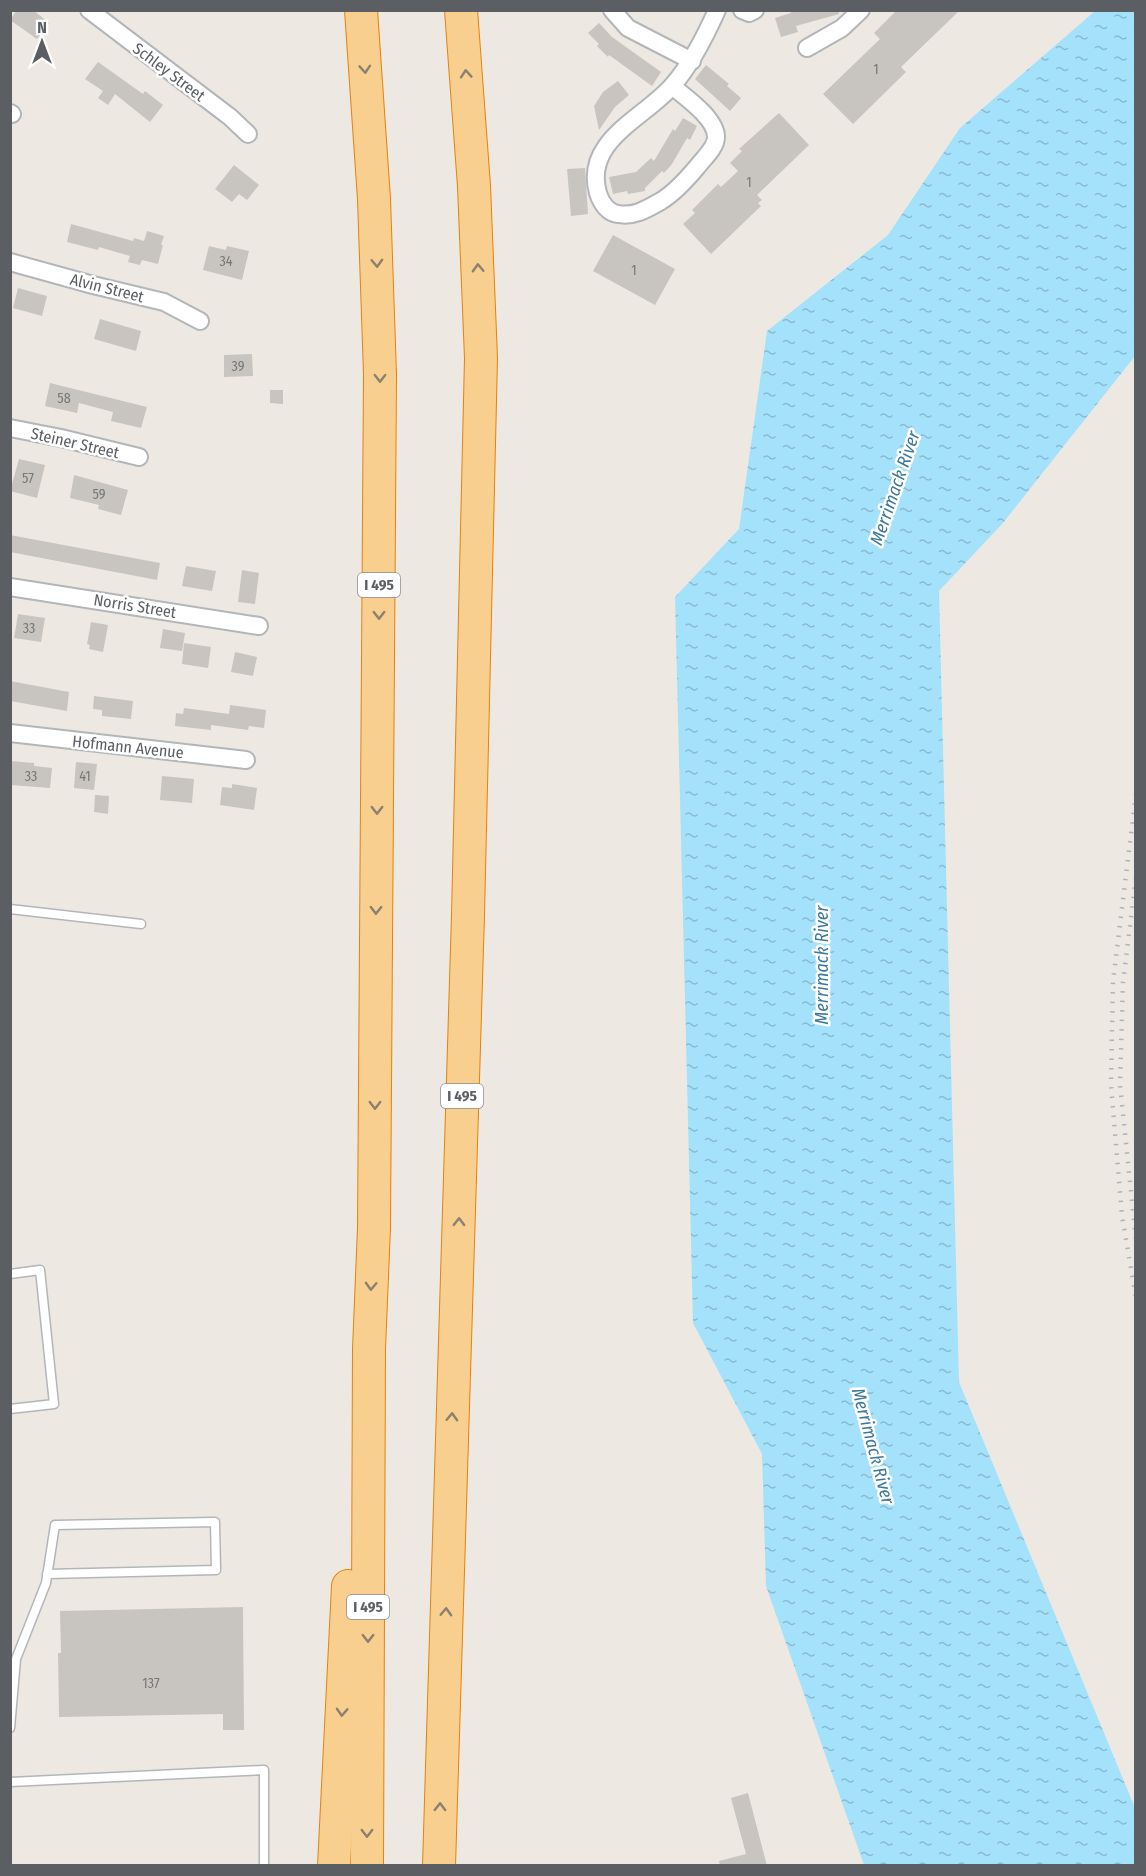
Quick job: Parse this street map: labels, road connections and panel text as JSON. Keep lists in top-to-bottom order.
{
  "streets": {
    "highway": ["I 495"],
    "street": [
      "Schley Street",
      "Alvin Street",
      "Steiner Street",
      "Norris Street",
      "Hofmann Avenue"
    ]
  },
  "water": ["Merrimack River"],
  "house_numbers": [
    "1",
    "1",
    "34",
    "1",
    "39",
    "58",
    "57",
    "59",
    "33",
    "33",
    "41",
    "137"
  ],
  "north": "top"
}
